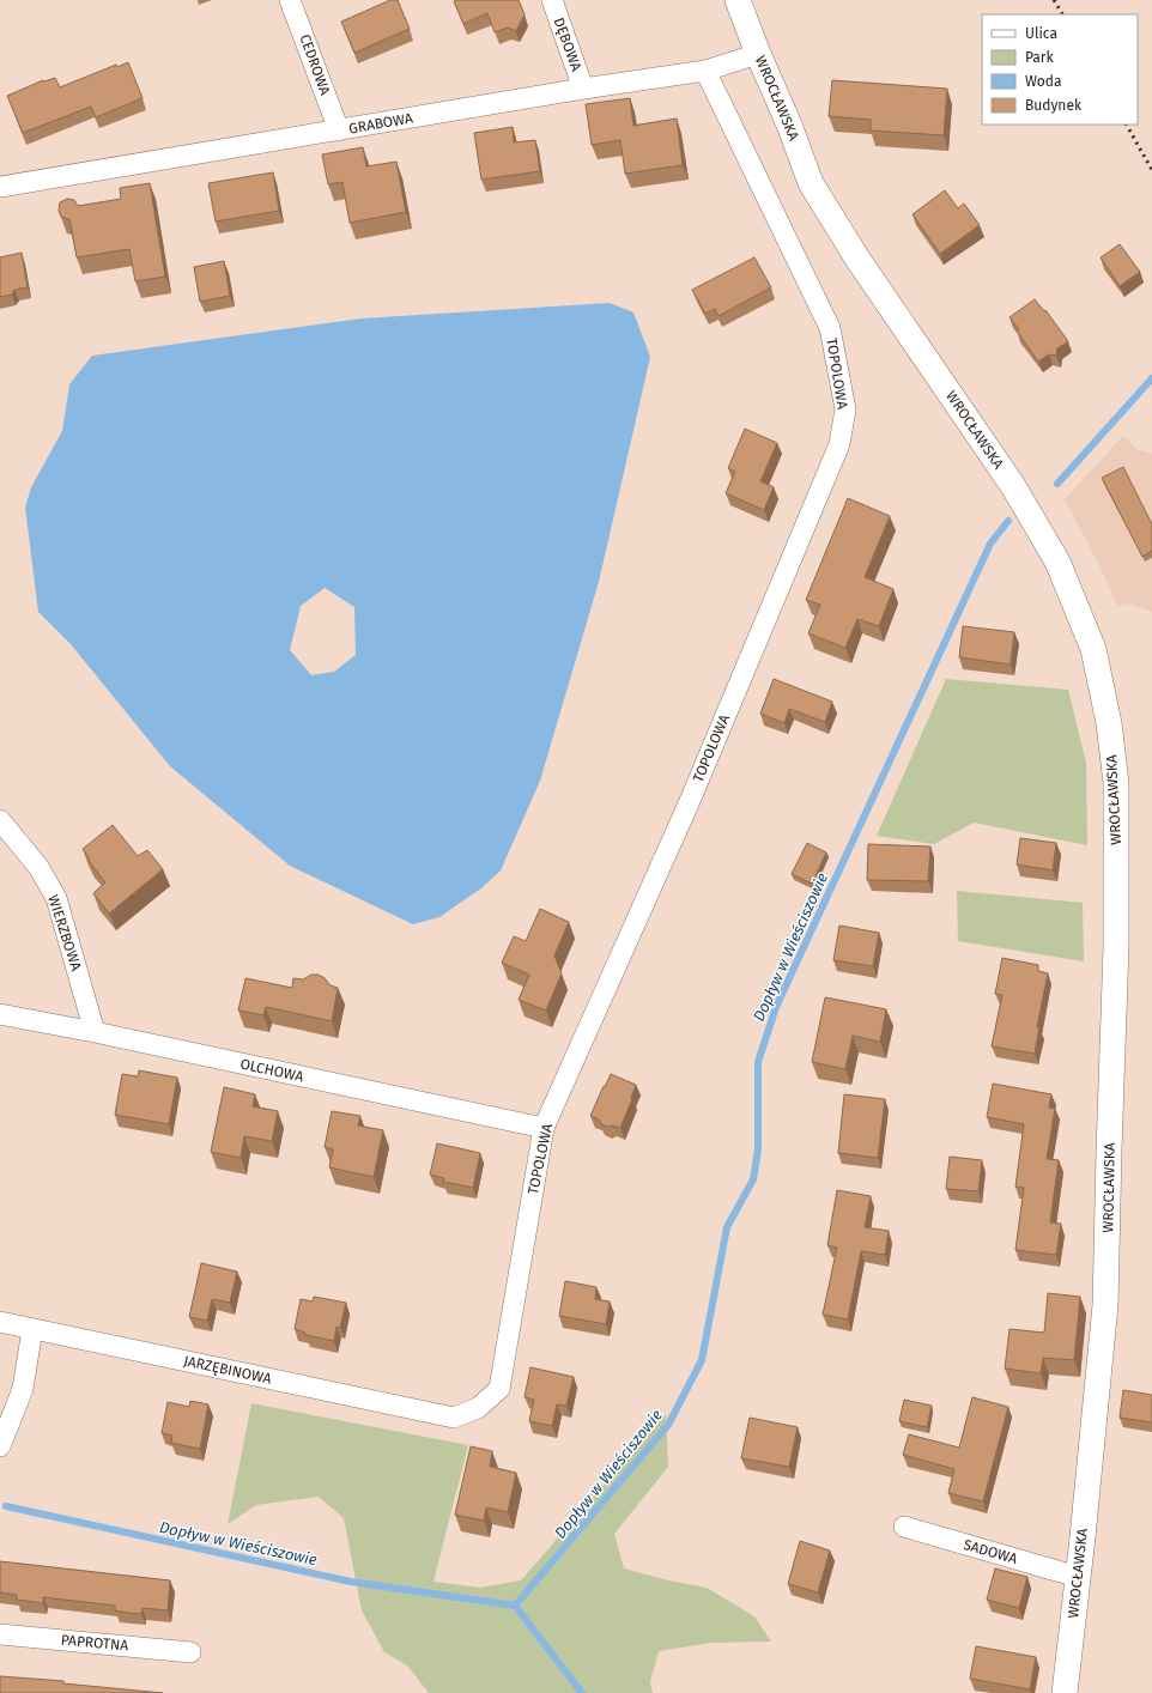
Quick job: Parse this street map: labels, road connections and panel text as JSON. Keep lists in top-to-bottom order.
{
  "streets": {
    "street": [
      "DĘBOWA",
      "CEDROWA",
      "WROCŁAWSKA",
      "GRABOWA",
      "TOPOLOWA",
      "WIERZBOWA",
      "OLCHOWA",
      "JARZĘBINOWA",
      "SADOWA",
      "PAPROTNA"
    ]
  },
  "crossings": [
    ["DĘBOWA", "GRABOWA"],
    ["CEDROWA", "GRABOWA"],
    ["WROCŁAWSKA", "GRABOWA"],
    ["WROCŁAWSKA", "SADOWA"],
    ["GRABOWA", "TOPOLOWA"],
    ["TOPOLOWA", "OLCHOWA"],
    ["TOPOLOWA", "JARZĘBINOWA"],
    ["WIERZBOWA", "OLCHOWA"]
  ],
  "water": ["Dopływ w Wieściszowie"],
  "legend": [
    "Ulica",
    "Park",
    "Woda",
    "Budynek"
  ]
}
